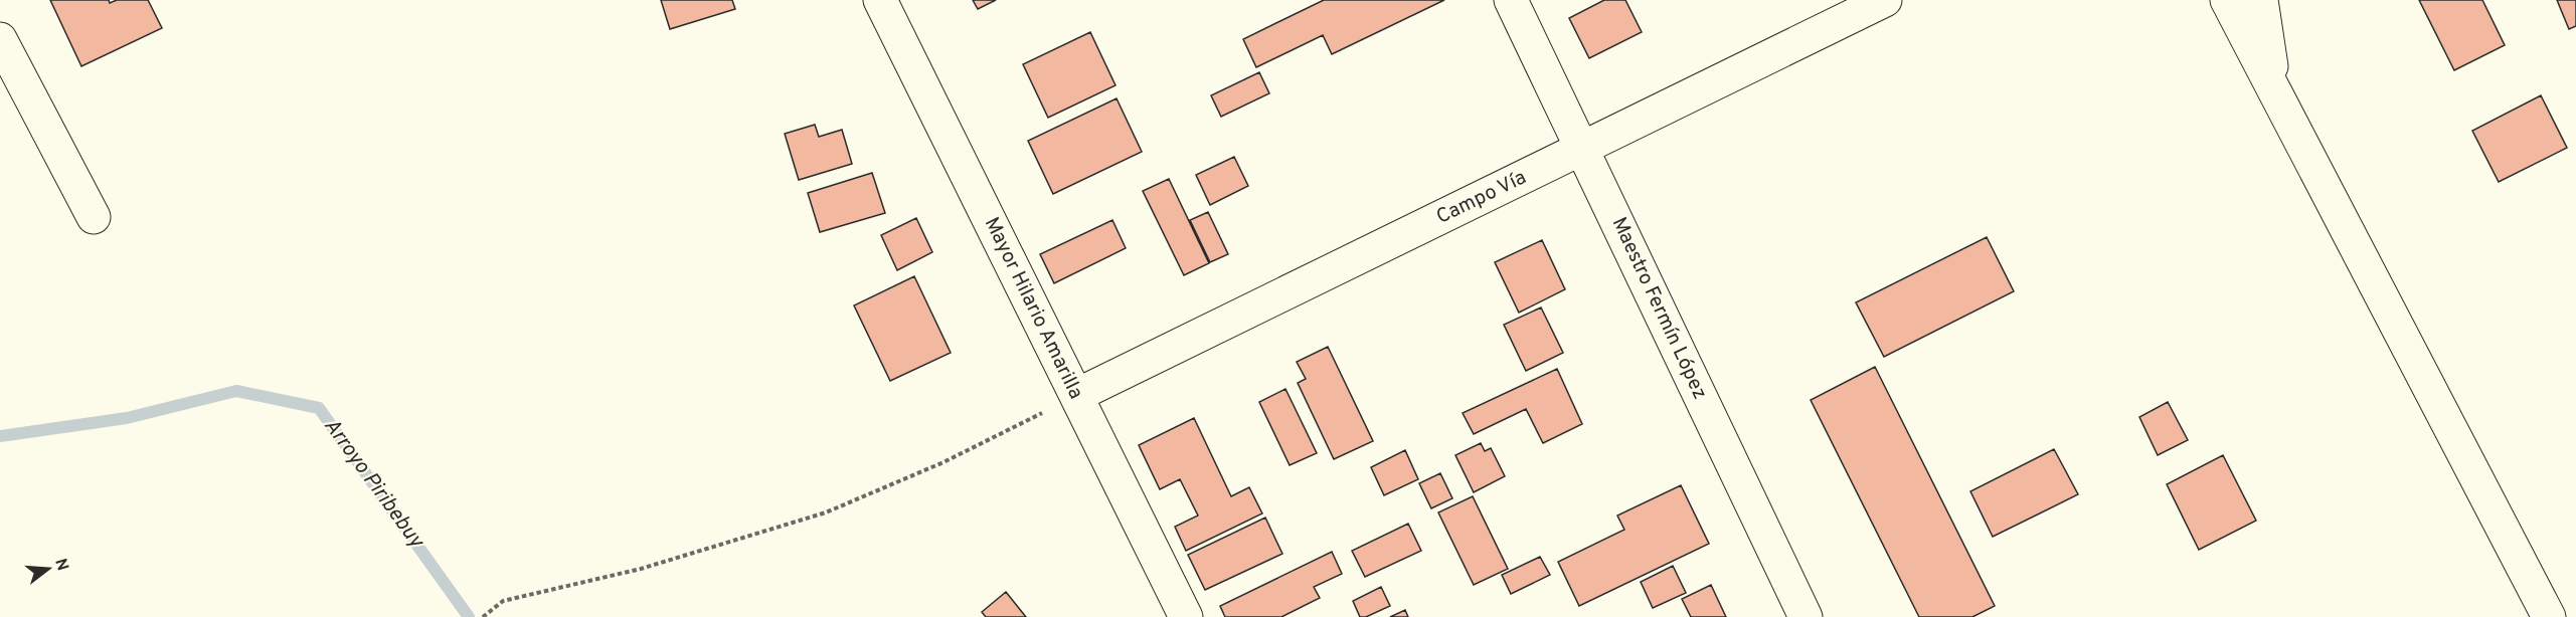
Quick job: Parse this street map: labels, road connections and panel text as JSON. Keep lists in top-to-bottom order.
{
  "streets": {
    "street": ["Campo Vía", "Mayor Hilario Amarilla", "Maestro Fermín López"]
  },
  "crossings": [
    ["Campo Vía", "Mayor Hilario Amarilla"],
    ["Campo Vía", "Maestro Fermín López"]
  ],
  "water": ["Arroyo Piribebuy"],
  "north": "right"
}
